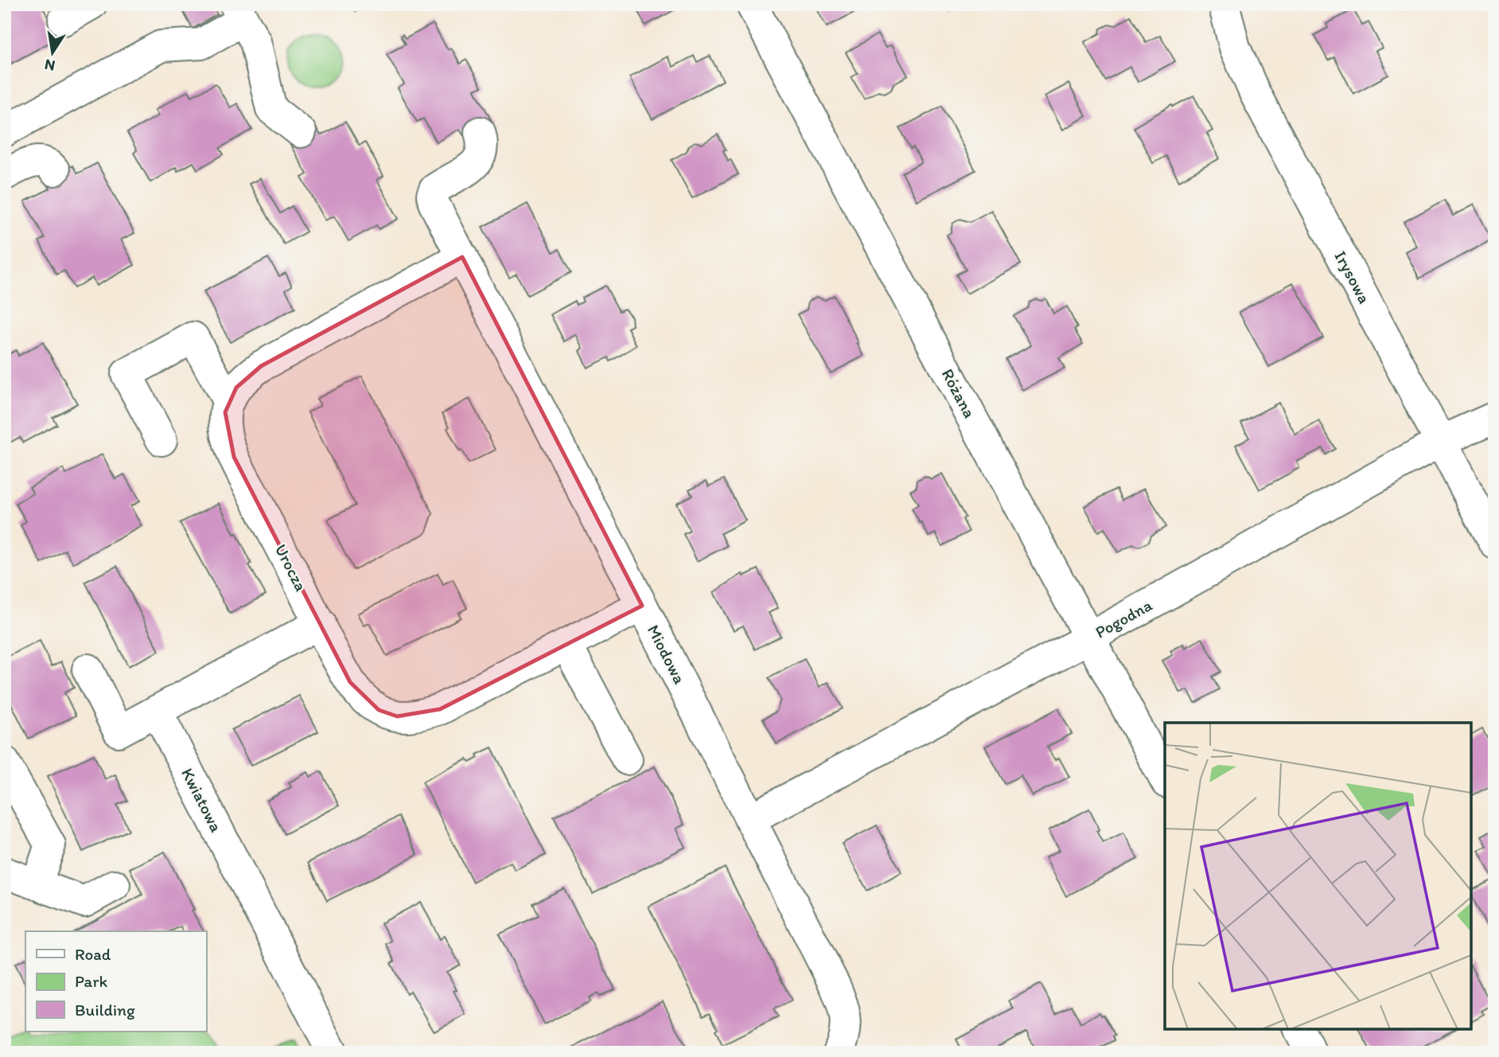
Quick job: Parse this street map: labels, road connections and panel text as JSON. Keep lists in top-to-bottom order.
{
  "streets": {
    "street": [
      "Irysowa",
      "Różana",
      "Urocza",
      "Pogodna",
      "Miodowa",
      "Kwiatowa"
    ]
  },
  "crossings": [
    ["Irysowa", "Pogodna"],
    ["Różana", "Pogodna"],
    ["Urocza", "Miodowa"],
    ["Pogodna", "Miodowa"]
  ],
  "legend": ["Road", "Park", "Building"],
  "north": "bottom"
}
